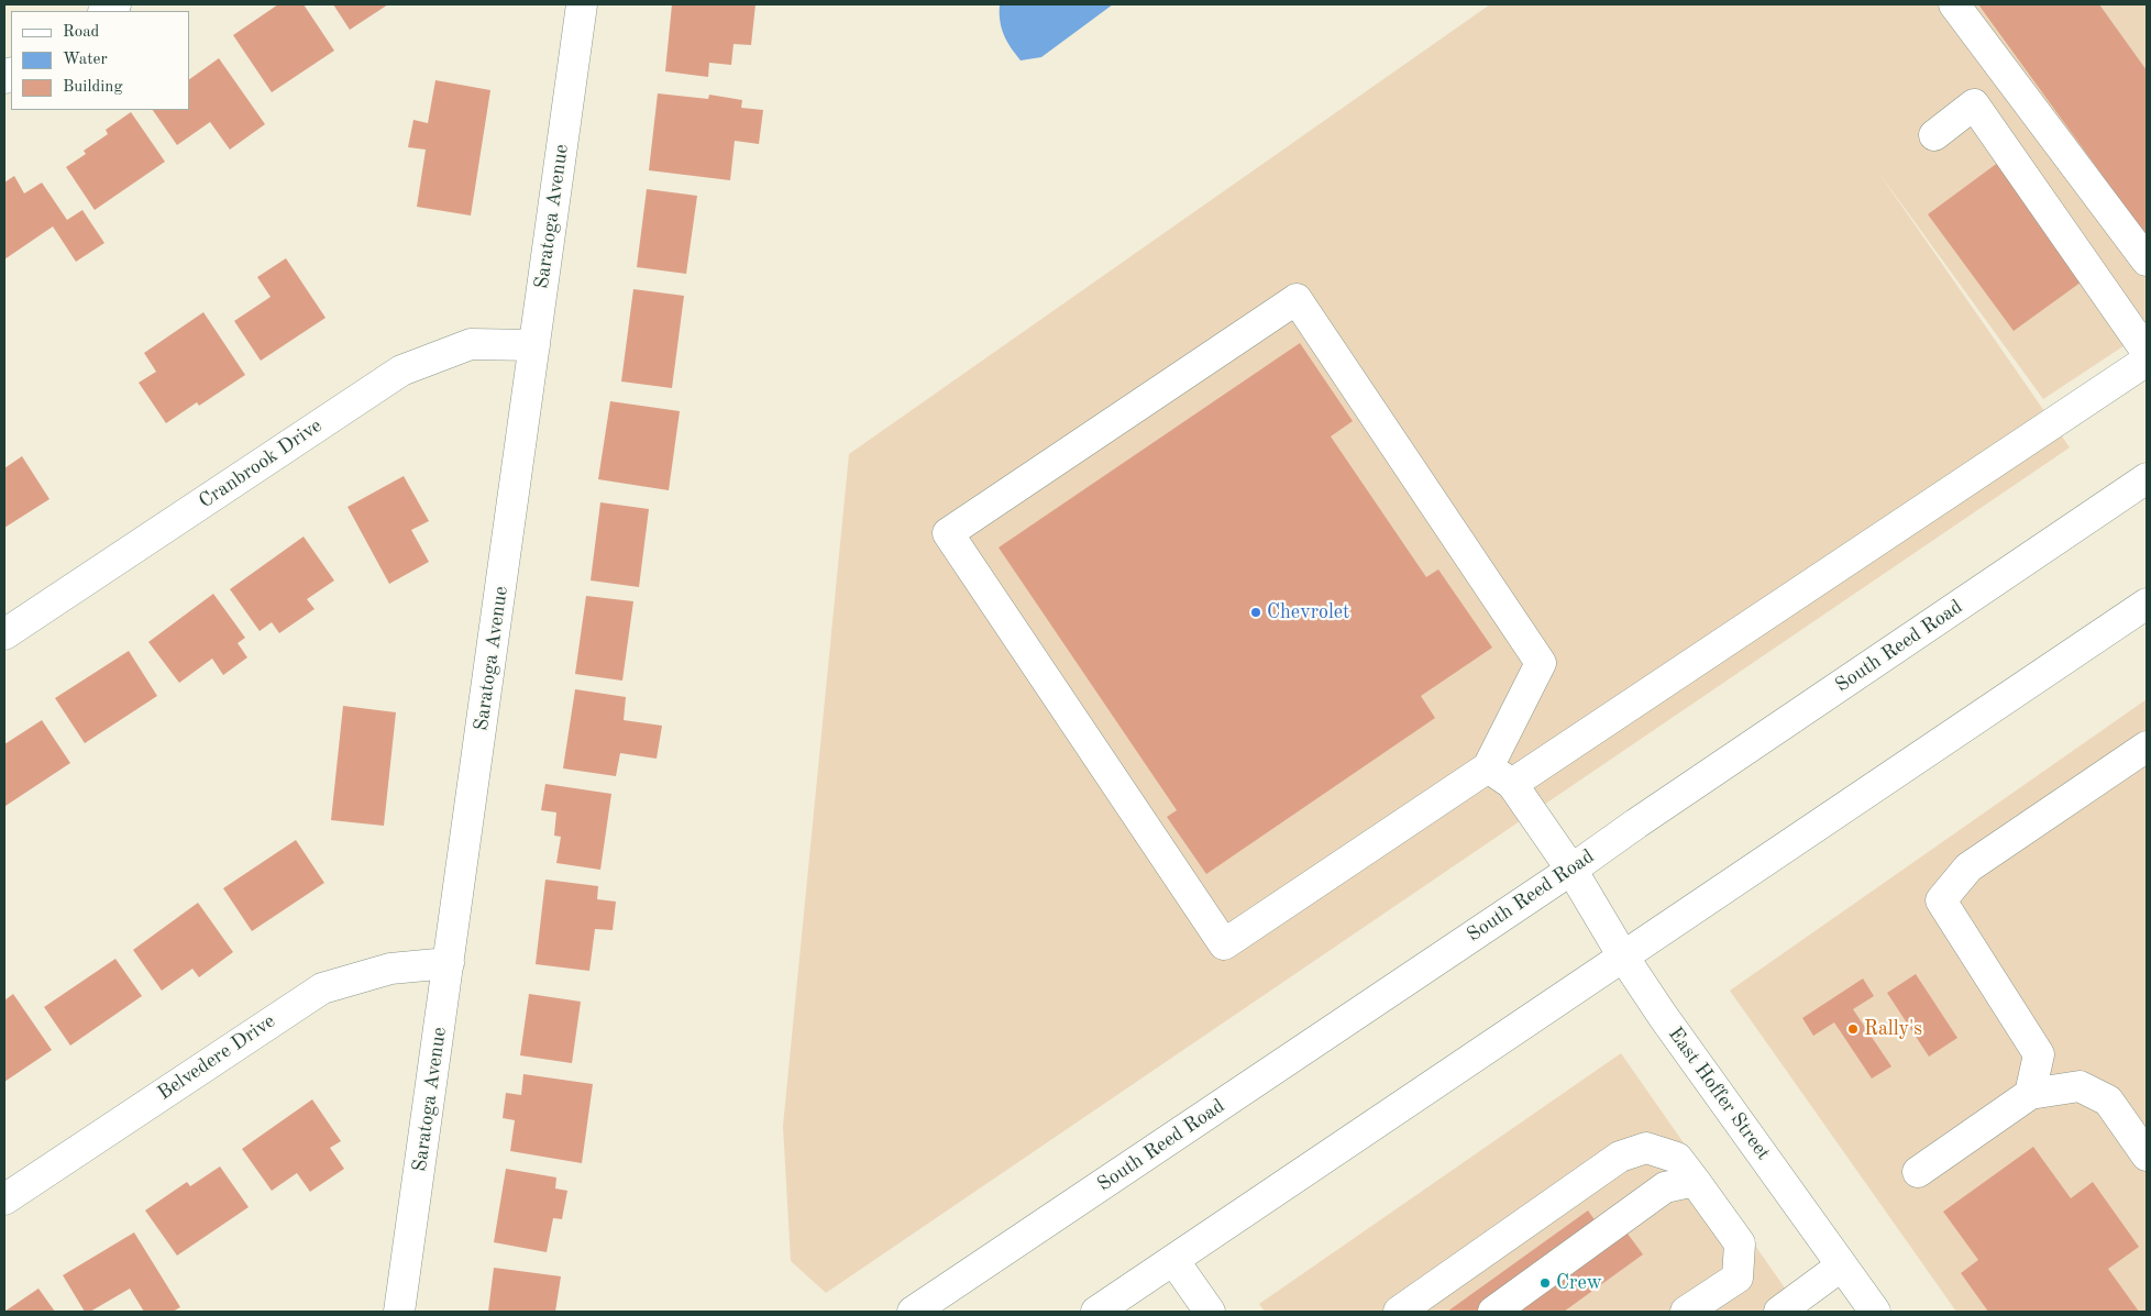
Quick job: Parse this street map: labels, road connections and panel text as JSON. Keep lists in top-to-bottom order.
{
  "streets": {
    "street": [
      "Saratoga Avenue",
      "Cranbrook Drive",
      "South Reed Road",
      "Belvedere Drive",
      "East Hoffer Street"
    ]
  },
  "crossings": [
    ["Saratoga Avenue", "Cranbrook Drive"],
    ["Saratoga Avenue", "Belvedere Drive"],
    ["South Reed Road", "East Hoffer Street"]
  ],
  "places": ["Chevrolet", "Rally's", "Crew"],
  "legend": ["Road", "Water", "Building"]
}
